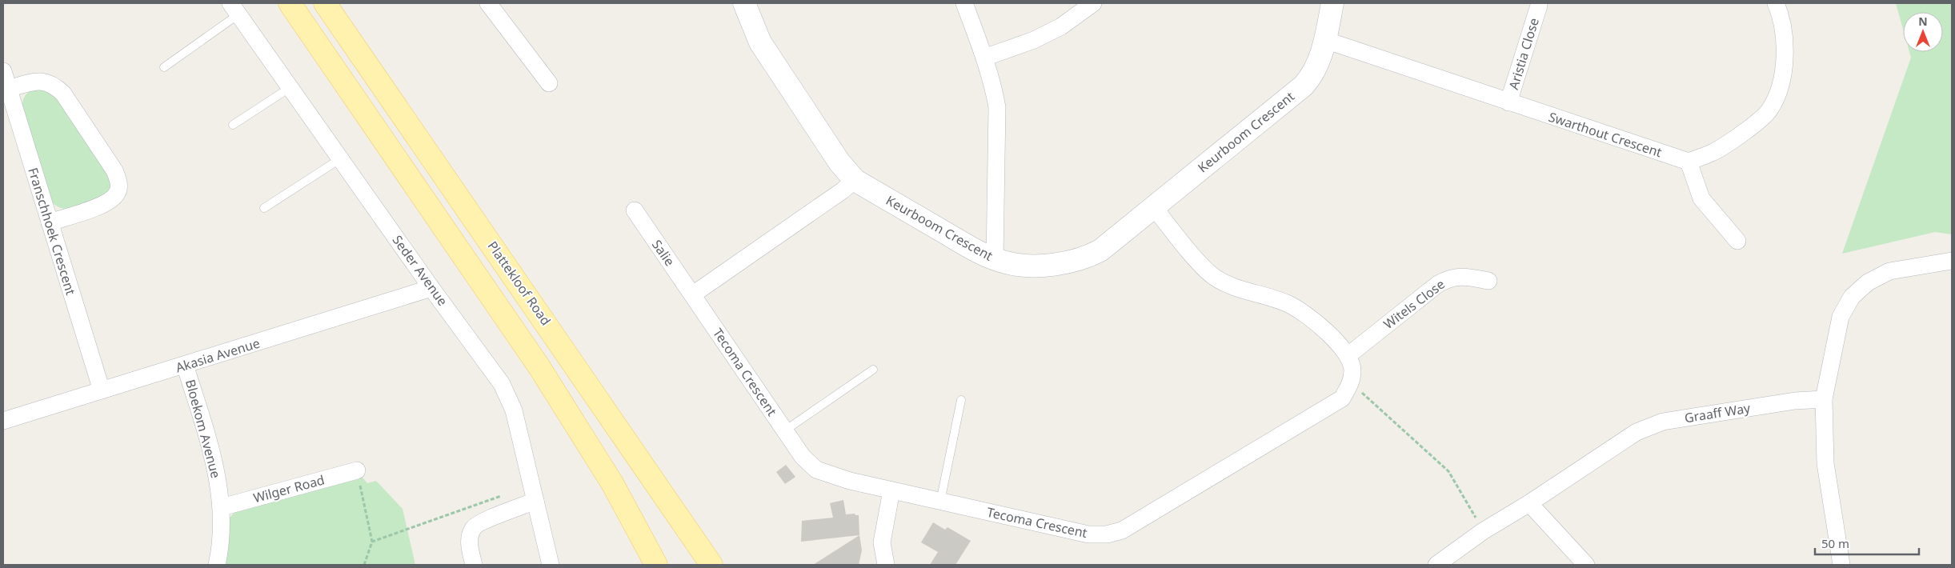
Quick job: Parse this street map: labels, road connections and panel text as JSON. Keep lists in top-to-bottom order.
{
  "streets": {
    "main road": ["Plattekloof Road"],
    "street": [
      "Aristia Close",
      "Keurboom Crescent",
      "Swarthout Crescent",
      "Franschhoek Crescent",
      "Salie",
      "Seder Avenue",
      "Witels Close",
      "Akasia Avenue",
      "Tecoma Crescent",
      "Graaff Way",
      "Bloekom Avenue",
      "Wilger Road"
    ]
  },
  "crossings": [
    ["Aristia Close", "Swarthout Crescent"],
    ["Keurboom Crescent", "Swarthout Crescent"],
    ["Franschhoek Crescent", "Akasia Avenue"],
    ["Salie", "Tecoma Crescent"],
    ["Seder Avenue", "Akasia Avenue"],
    ["Akasia Avenue", "Bloekom Avenue"],
    ["Bloekom Avenue", "Wilger Road"]
  ],
  "scale_bar": "50 m",
  "north": "top"
}
